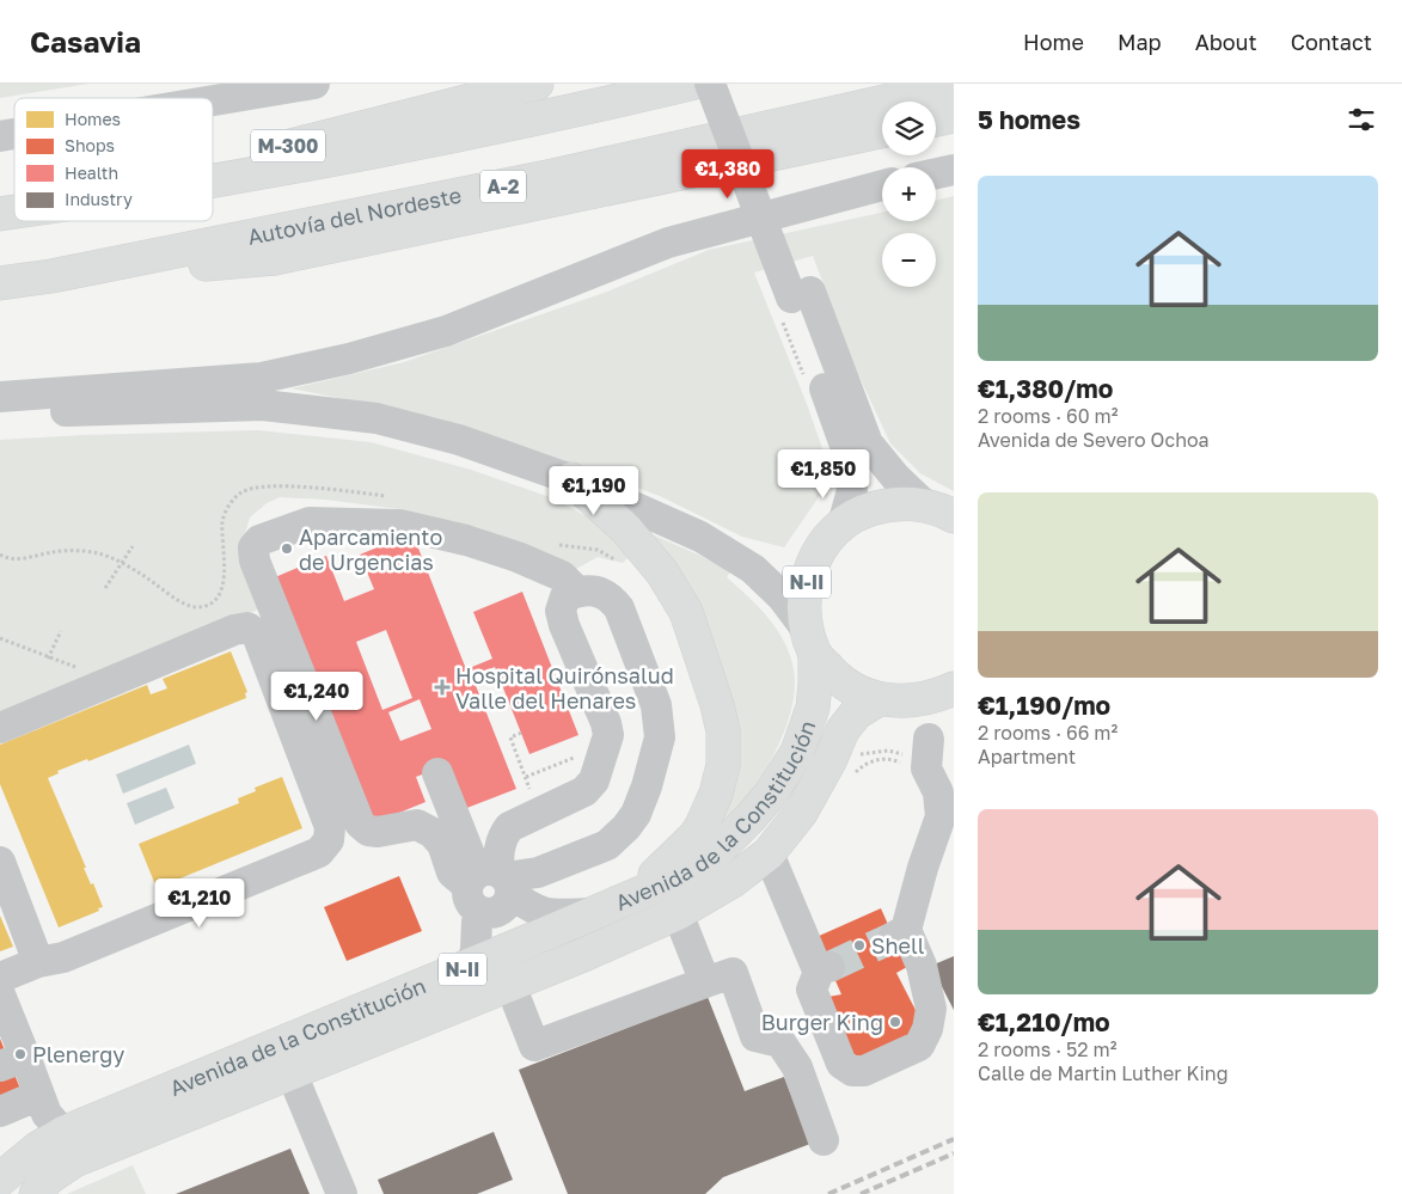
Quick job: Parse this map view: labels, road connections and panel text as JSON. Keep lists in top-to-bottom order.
{
  "streets": {
    "main road": [
      "M-300",
      "A-2",
      "Autovía del Nordeste",
      "N-II",
      "Avenida de la Constitución"
    ]
  },
  "crossings": [
    ["N-II", "Avenida de la Constitución"]
  ],
  "places": {
    "other": [
      "Aparcamiento de Urgencias",
      "Shell",
      "Burger King",
      "Plenergy"
    ],
    "health": ["Hospital Quirónsalud Valle del Henares"]
  },
  "legend": [
    "Homes",
    "Shops",
    "Health",
    "Industry"
  ],
  "page": {
    "header": "Casavia",
    "nav": [
      "Home",
      "Map",
      "About",
      "Contact"
    ],
    "heading": "5 homes",
    "map_buttons": ["+", "−"],
    "price": [
      "€1,380",
      "€1,850",
      "€1,190",
      "€1,240",
      "€1,210"
    ],
    "list": [
      {
        "name": "€1,380/mo",
        "note": "2 rooms · 60 m² · Avenida de Severo Ochoa"
      },
      {
        "name": "€1,190/mo",
        "note": "2 rooms · 66 m² · Apartment"
      },
      {
        "name": "€1,210/mo",
        "note": "2 rooms · 52 m² · Calle de Martin Luther King"
      }
    ]
  }
}
